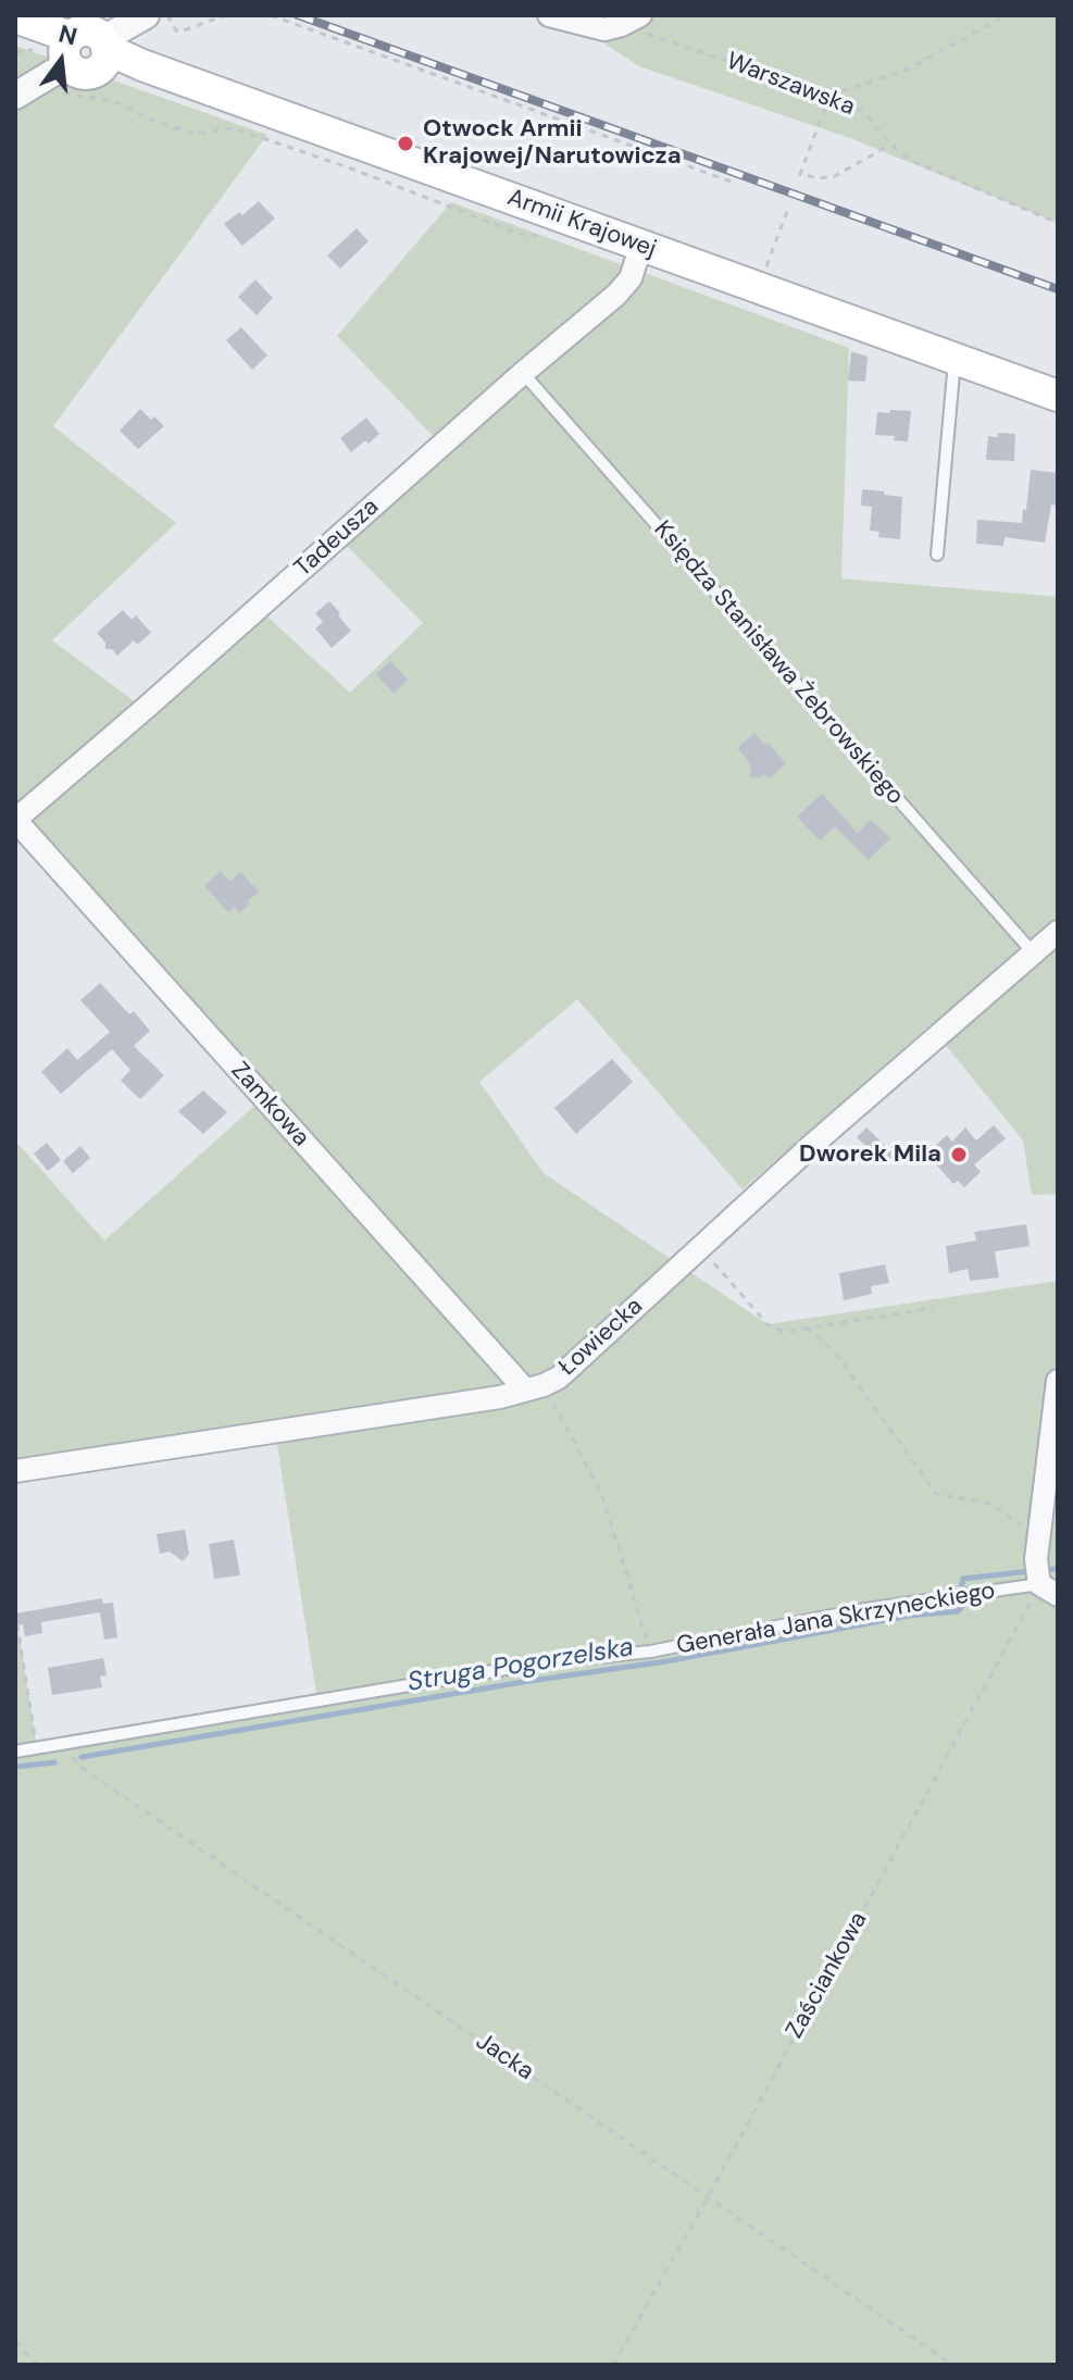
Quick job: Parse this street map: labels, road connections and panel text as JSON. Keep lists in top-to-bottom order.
{
  "streets": {
    "main road": ["Armii Krajowej"],
    "street": ["Tadeusza", "Zamkowa", "Łowiecka"],
    "lane": ["Księdza Stanisława Żebrowskiego", "Generała Jana Skrzyneckiego"],
    "path": ["Warszawska", "Zaściankowa", "Jacka"]
  },
  "crossings": [
    ["Armii Krajowej", "Tadeusza"],
    ["Tadeusza", "Księdza Stanisława Żebrowskiego"],
    ["Tadeusza", "Zamkowa"],
    ["Księdza Stanisława Żebrowskiego", "Łowiecka"],
    ["Zamkowa", "Łowiecka"],
    ["Generała Jana Skrzyneckiego", "Zaściankowa"],
    ["Generała Jana Skrzyneckiego", "Jacka"],
    ["Zaściankowa", "Jacka"]
  ],
  "water": ["Struga Pogorzelska"],
  "places": ["Otwock Armii Krajowej/Narutowicza", "Dworek Mila"],
  "north": "top"
}
